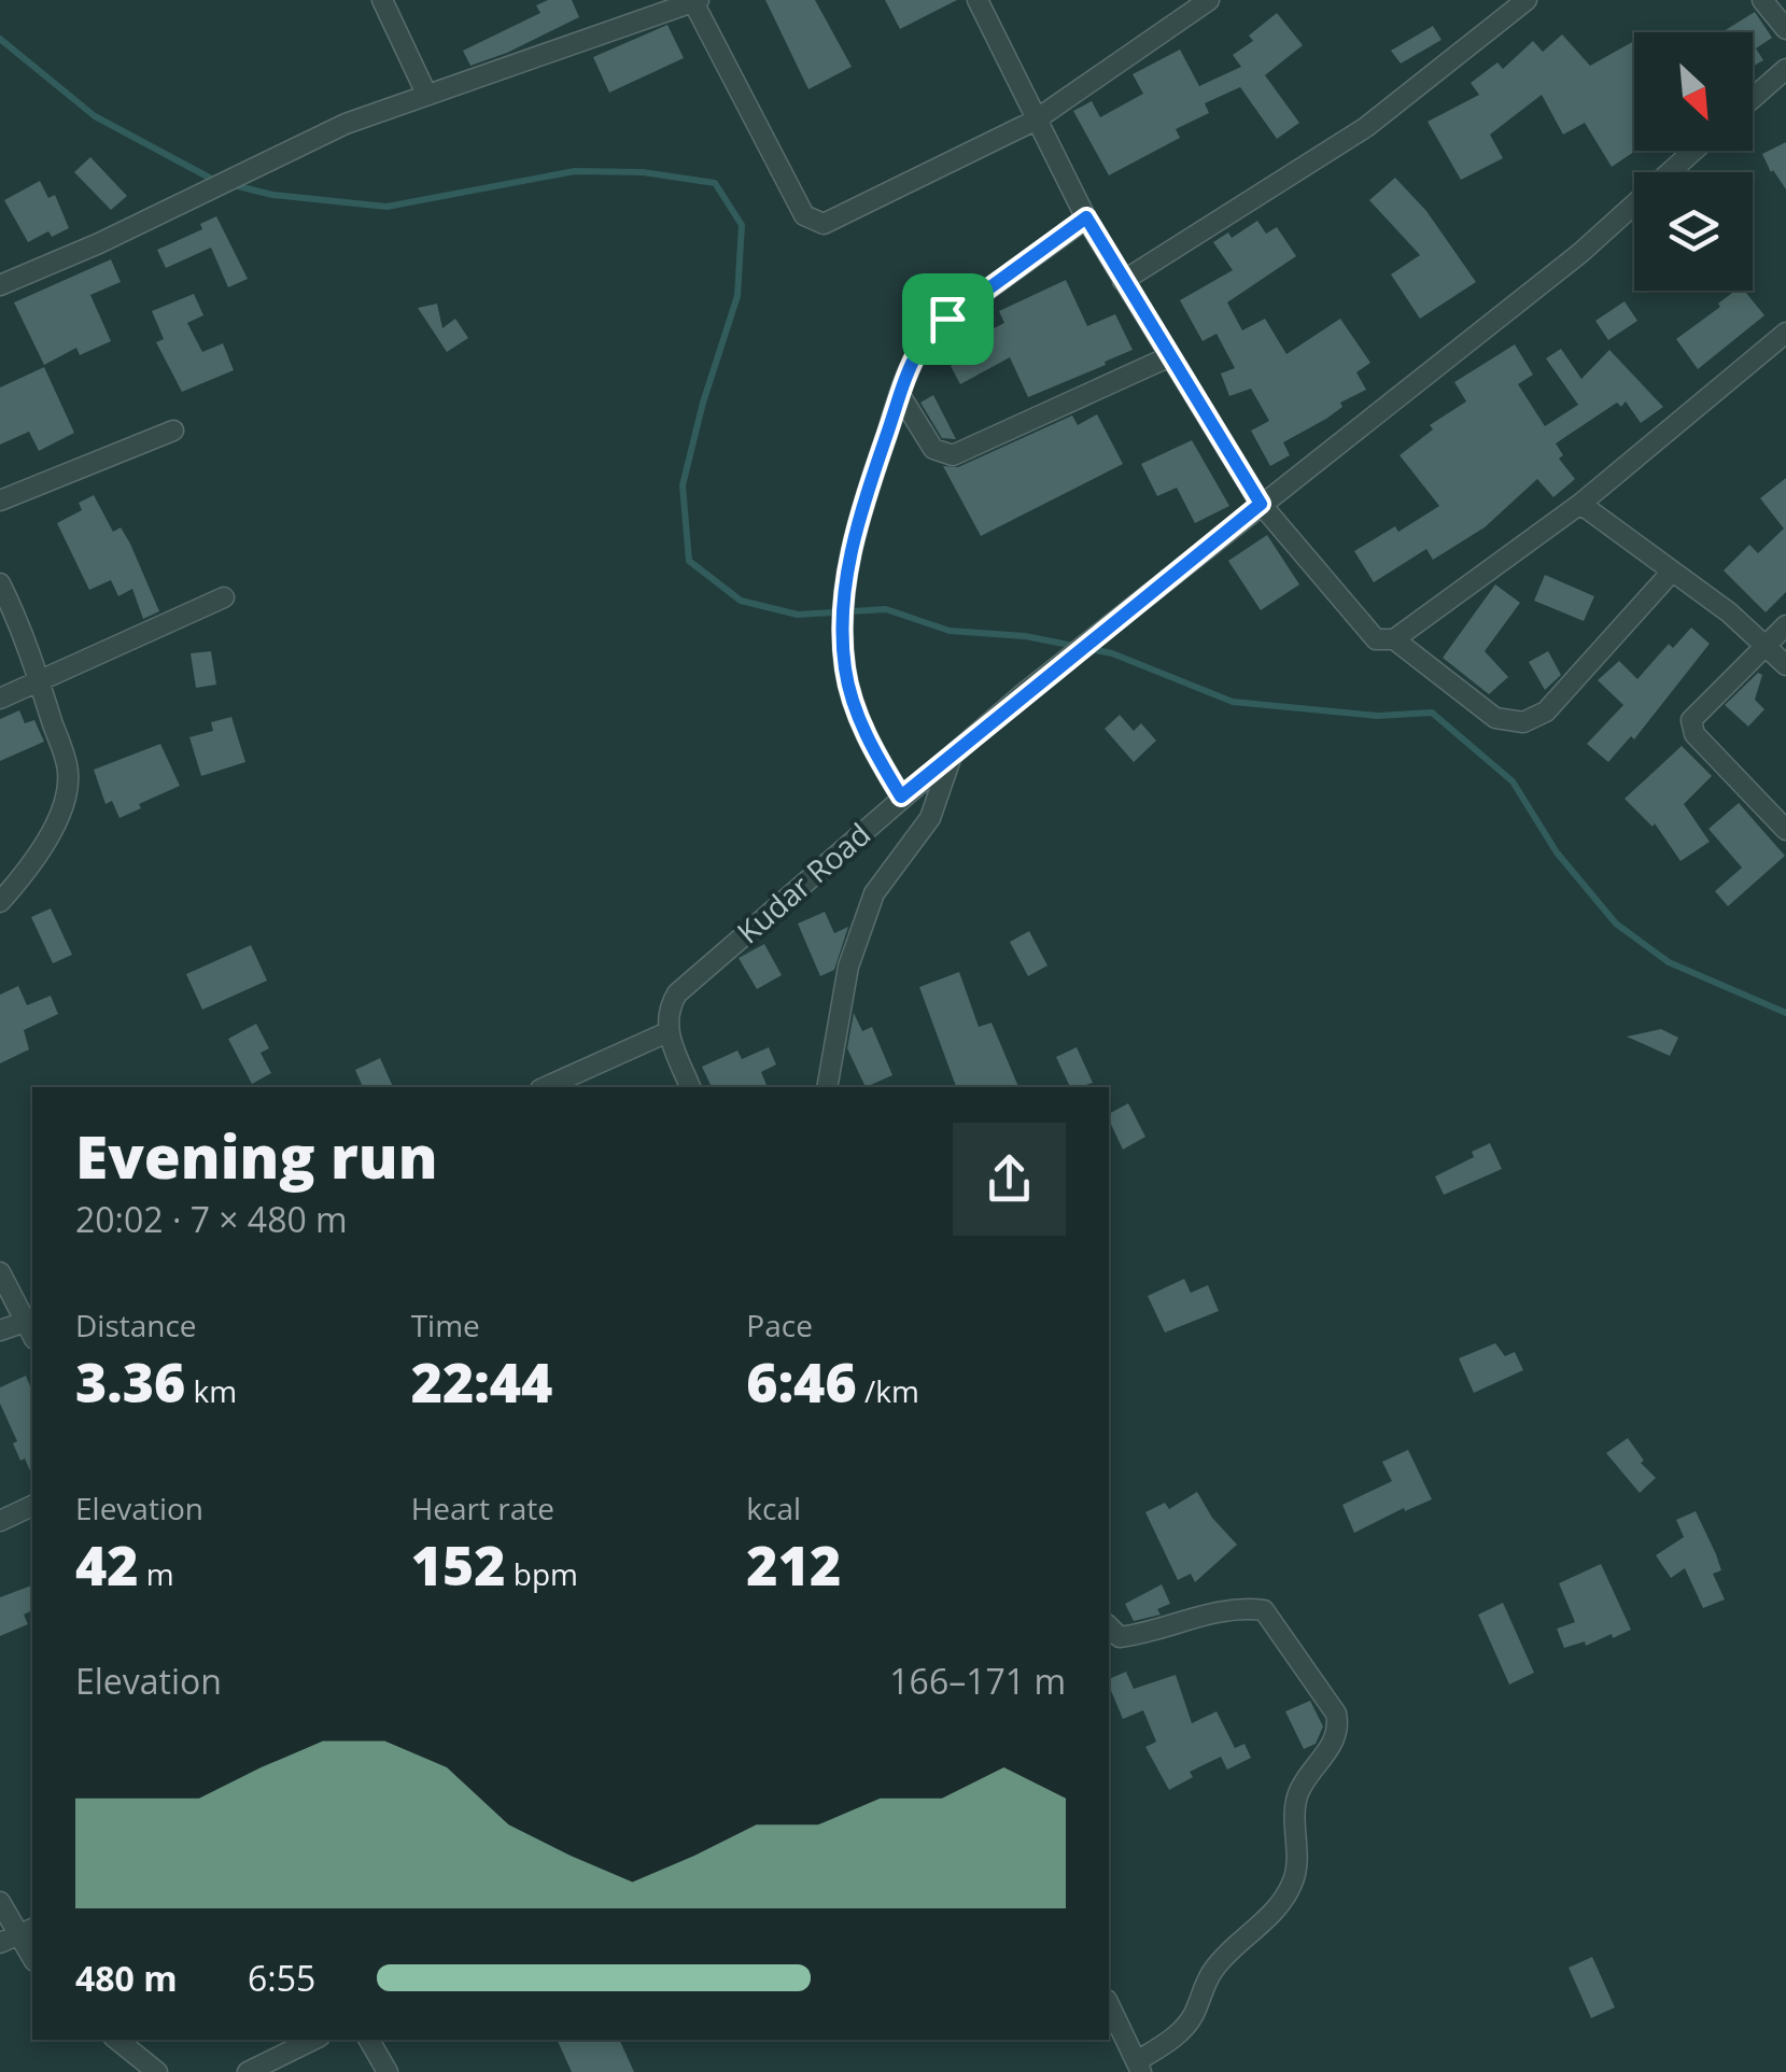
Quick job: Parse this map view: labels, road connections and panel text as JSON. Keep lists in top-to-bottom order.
{
  "streets": {
    "street": ["Kudar Road"]
  },
  "north": "bottom right",
  "page": {
    "heading": ["Evening run", "20:02 · 7 × 480 m"],
    "stats": [
      ["Distance", "3.36 km"],
      ["Time", "22:44"],
      ["Pace", "6:46 /km"],
      ["Elevation", "42 m"],
      ["Heart rate", "152 bpm"],
      ["kcal", "212"]
    ],
    "chart": ["Elevation", "166–171 m"],
    "list": [
      {
        "name": "480 m",
        "note": "6:55"
      }
    ]
  }
}
